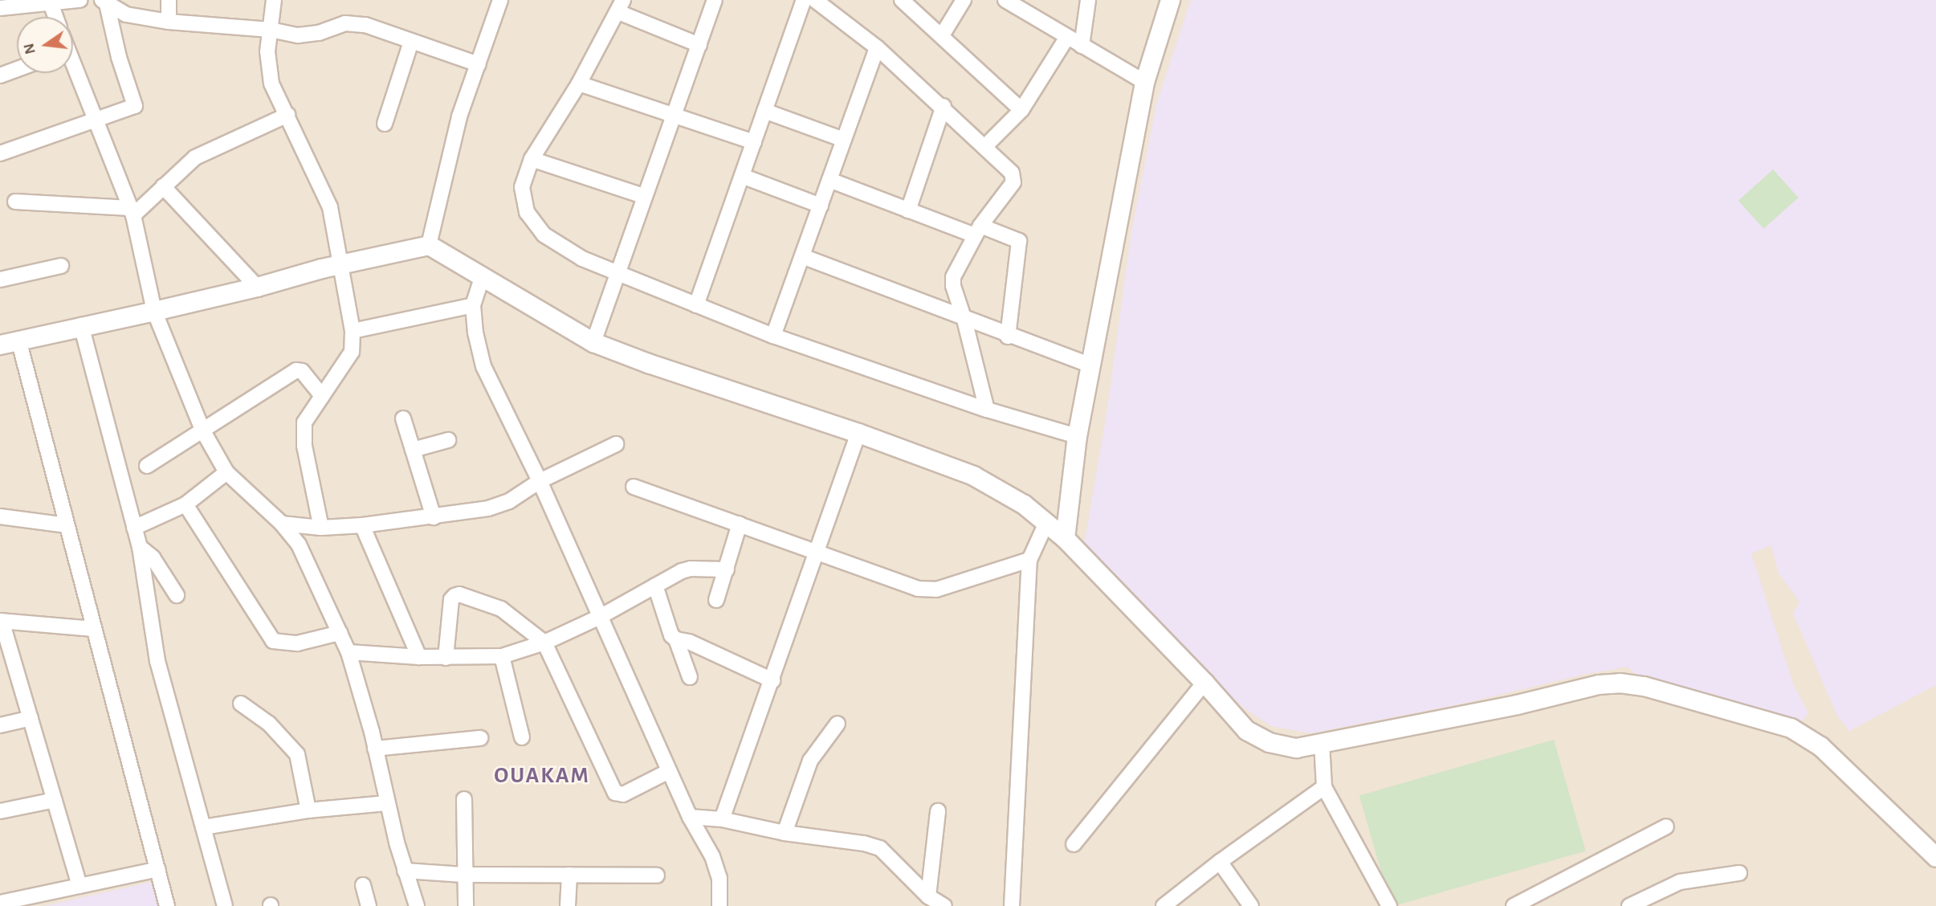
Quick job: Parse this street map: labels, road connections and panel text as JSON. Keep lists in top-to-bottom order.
{
  "districts": ["OUAKAM"],
  "north": "left"
}
